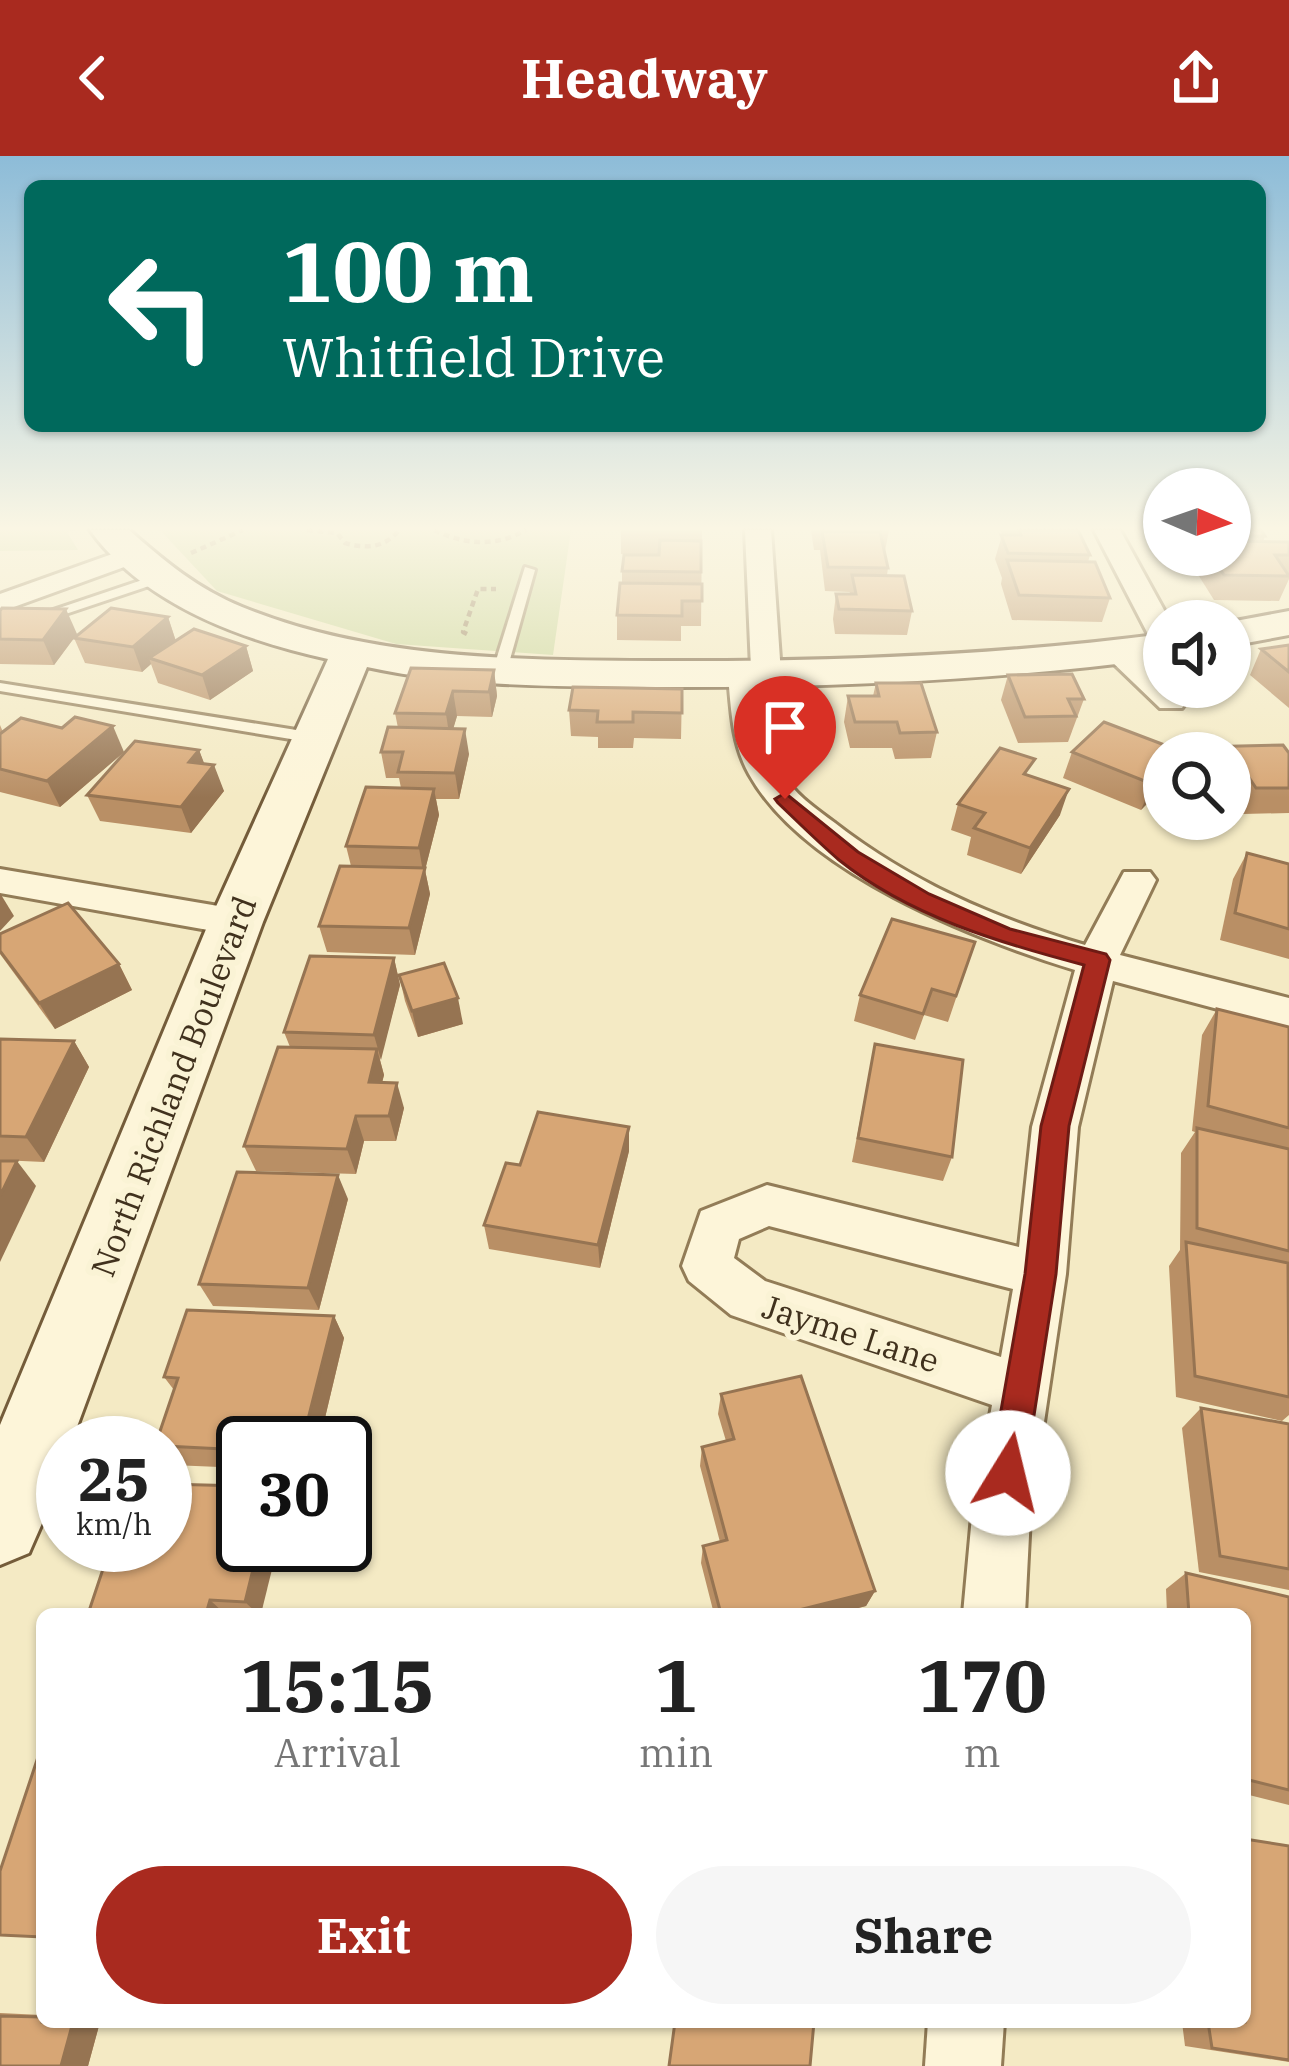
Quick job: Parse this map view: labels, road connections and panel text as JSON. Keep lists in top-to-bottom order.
{
  "streets": {
    "street": ["North Richland Boulevard", "Jayme Lane"]
  },
  "north": "right",
  "page": {
    "header": "Headway",
    "turn": ["100 m", "Whitfield Drive"],
    "speed": "25 km/h",
    "limit": "30",
    "eta": [
      "15:15",
      "Arrival",
      "1",
      "min",
      "170",
      "m"
    ],
    "buttons": ["Exit", "Share"]
  }
}
